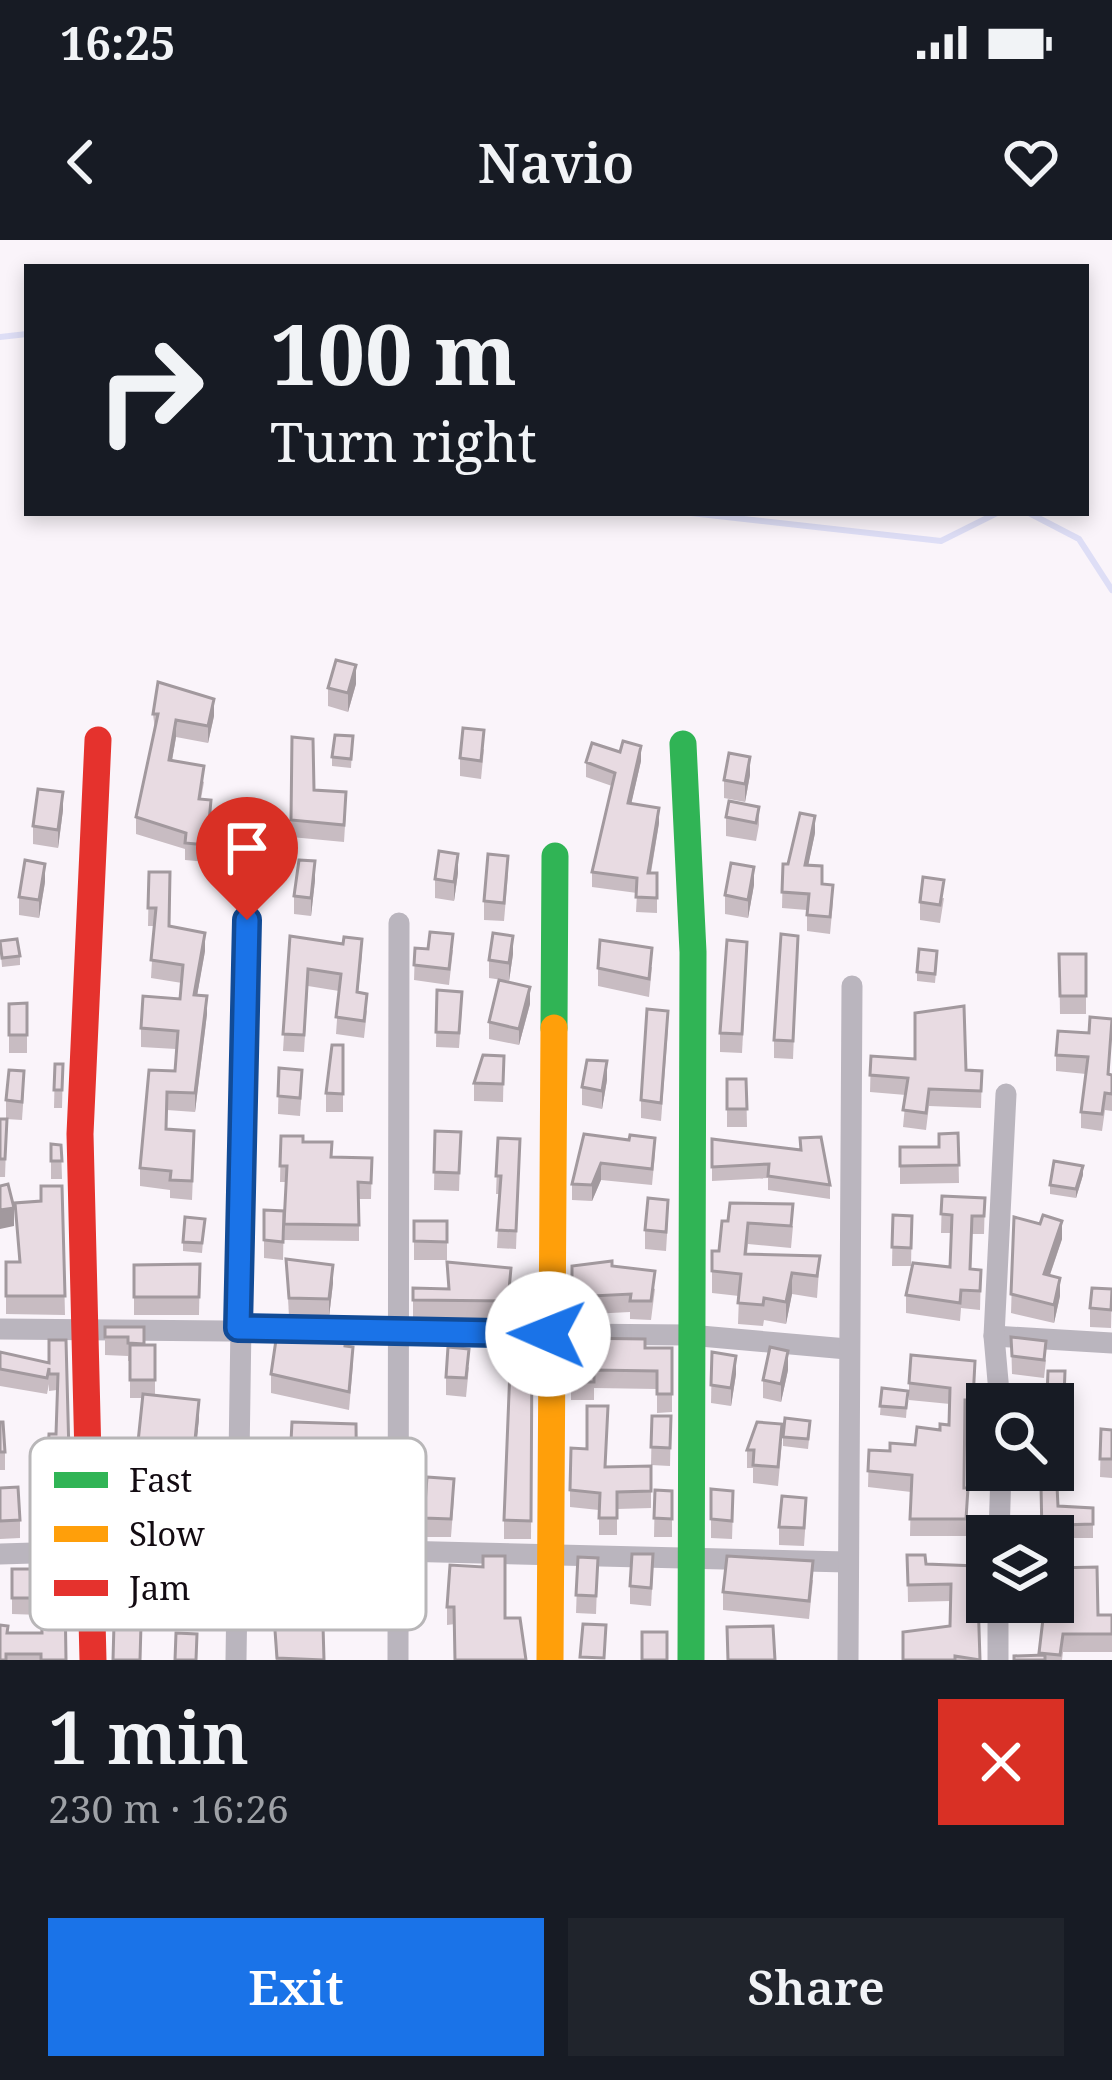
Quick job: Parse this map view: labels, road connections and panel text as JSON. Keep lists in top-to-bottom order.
{
  "legend": ["Fast", "Slow", "Jam"],
  "page": {
    "status": "16:25",
    "header": "Navio",
    "turn": ["100 m", "Turn right"],
    "heading": ["1 min", "230 m · 16:26"],
    "buttons": ["Exit", "Share"]
  }
}
